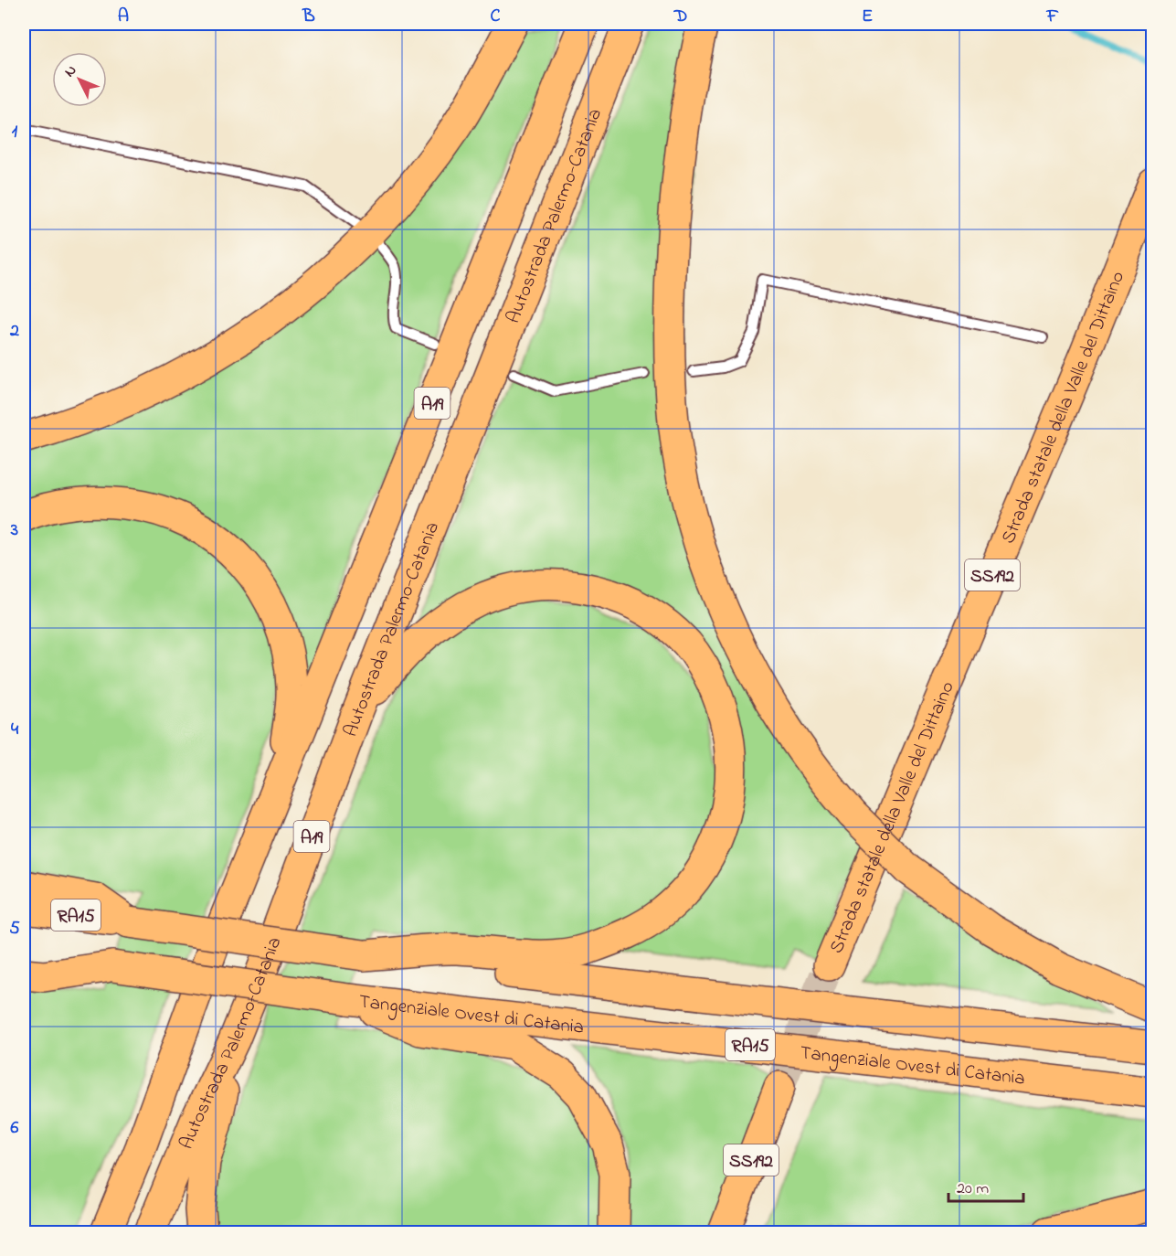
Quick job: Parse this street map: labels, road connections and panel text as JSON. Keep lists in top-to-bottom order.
{
  "streets": {
    "main road": [
      "Autostrada Palermo-Catania",
      "A19",
      "Strada statale della Valle del Dittaino",
      "SS192",
      "RA15",
      "Tangenziale Ovest di Catania"
    ]
  },
  "scale_bar": "20 m",
  "north": "top left",
  "grid": {
    "columns": [
      "A",
      "B",
      "C",
      "D",
      "E",
      "F"
    ],
    "rows": [
      "1",
      "2",
      "3",
      "4",
      "5",
      "6"
    ]
  }
}
